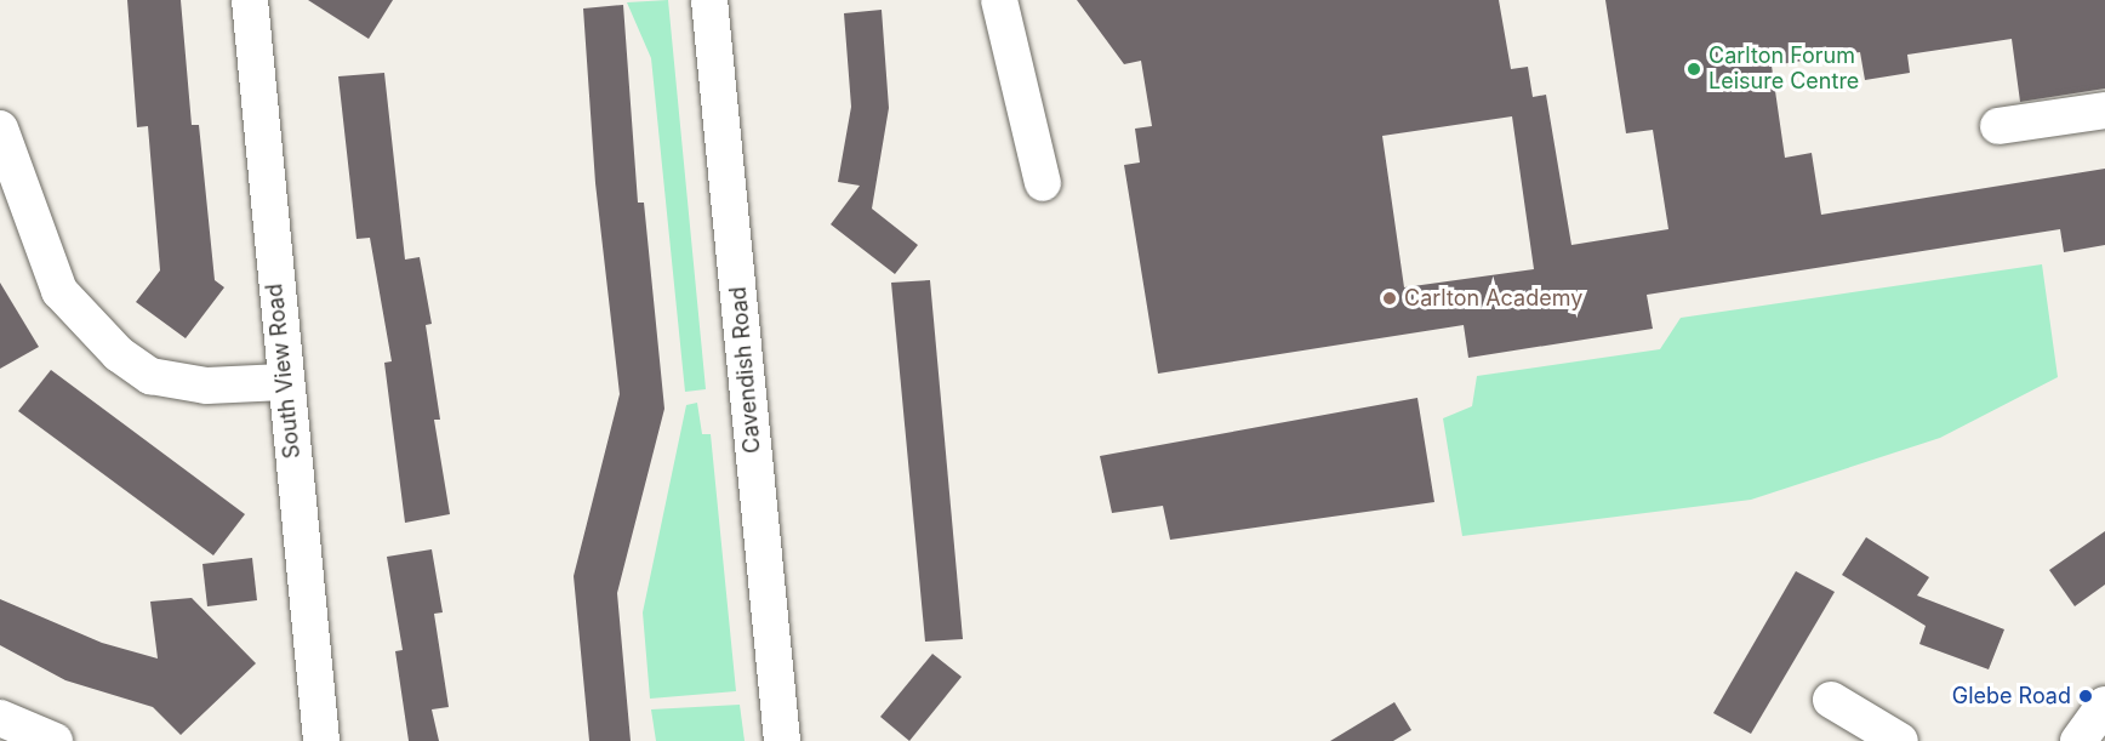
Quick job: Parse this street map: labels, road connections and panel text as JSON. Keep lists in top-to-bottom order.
{
  "streets": {
    "street": ["Cavendish Road", "South View Road"]
  },
  "places": ["Carlton Forum Leisure Centre", "Carlton Academy", "Glebe Road"]
}
